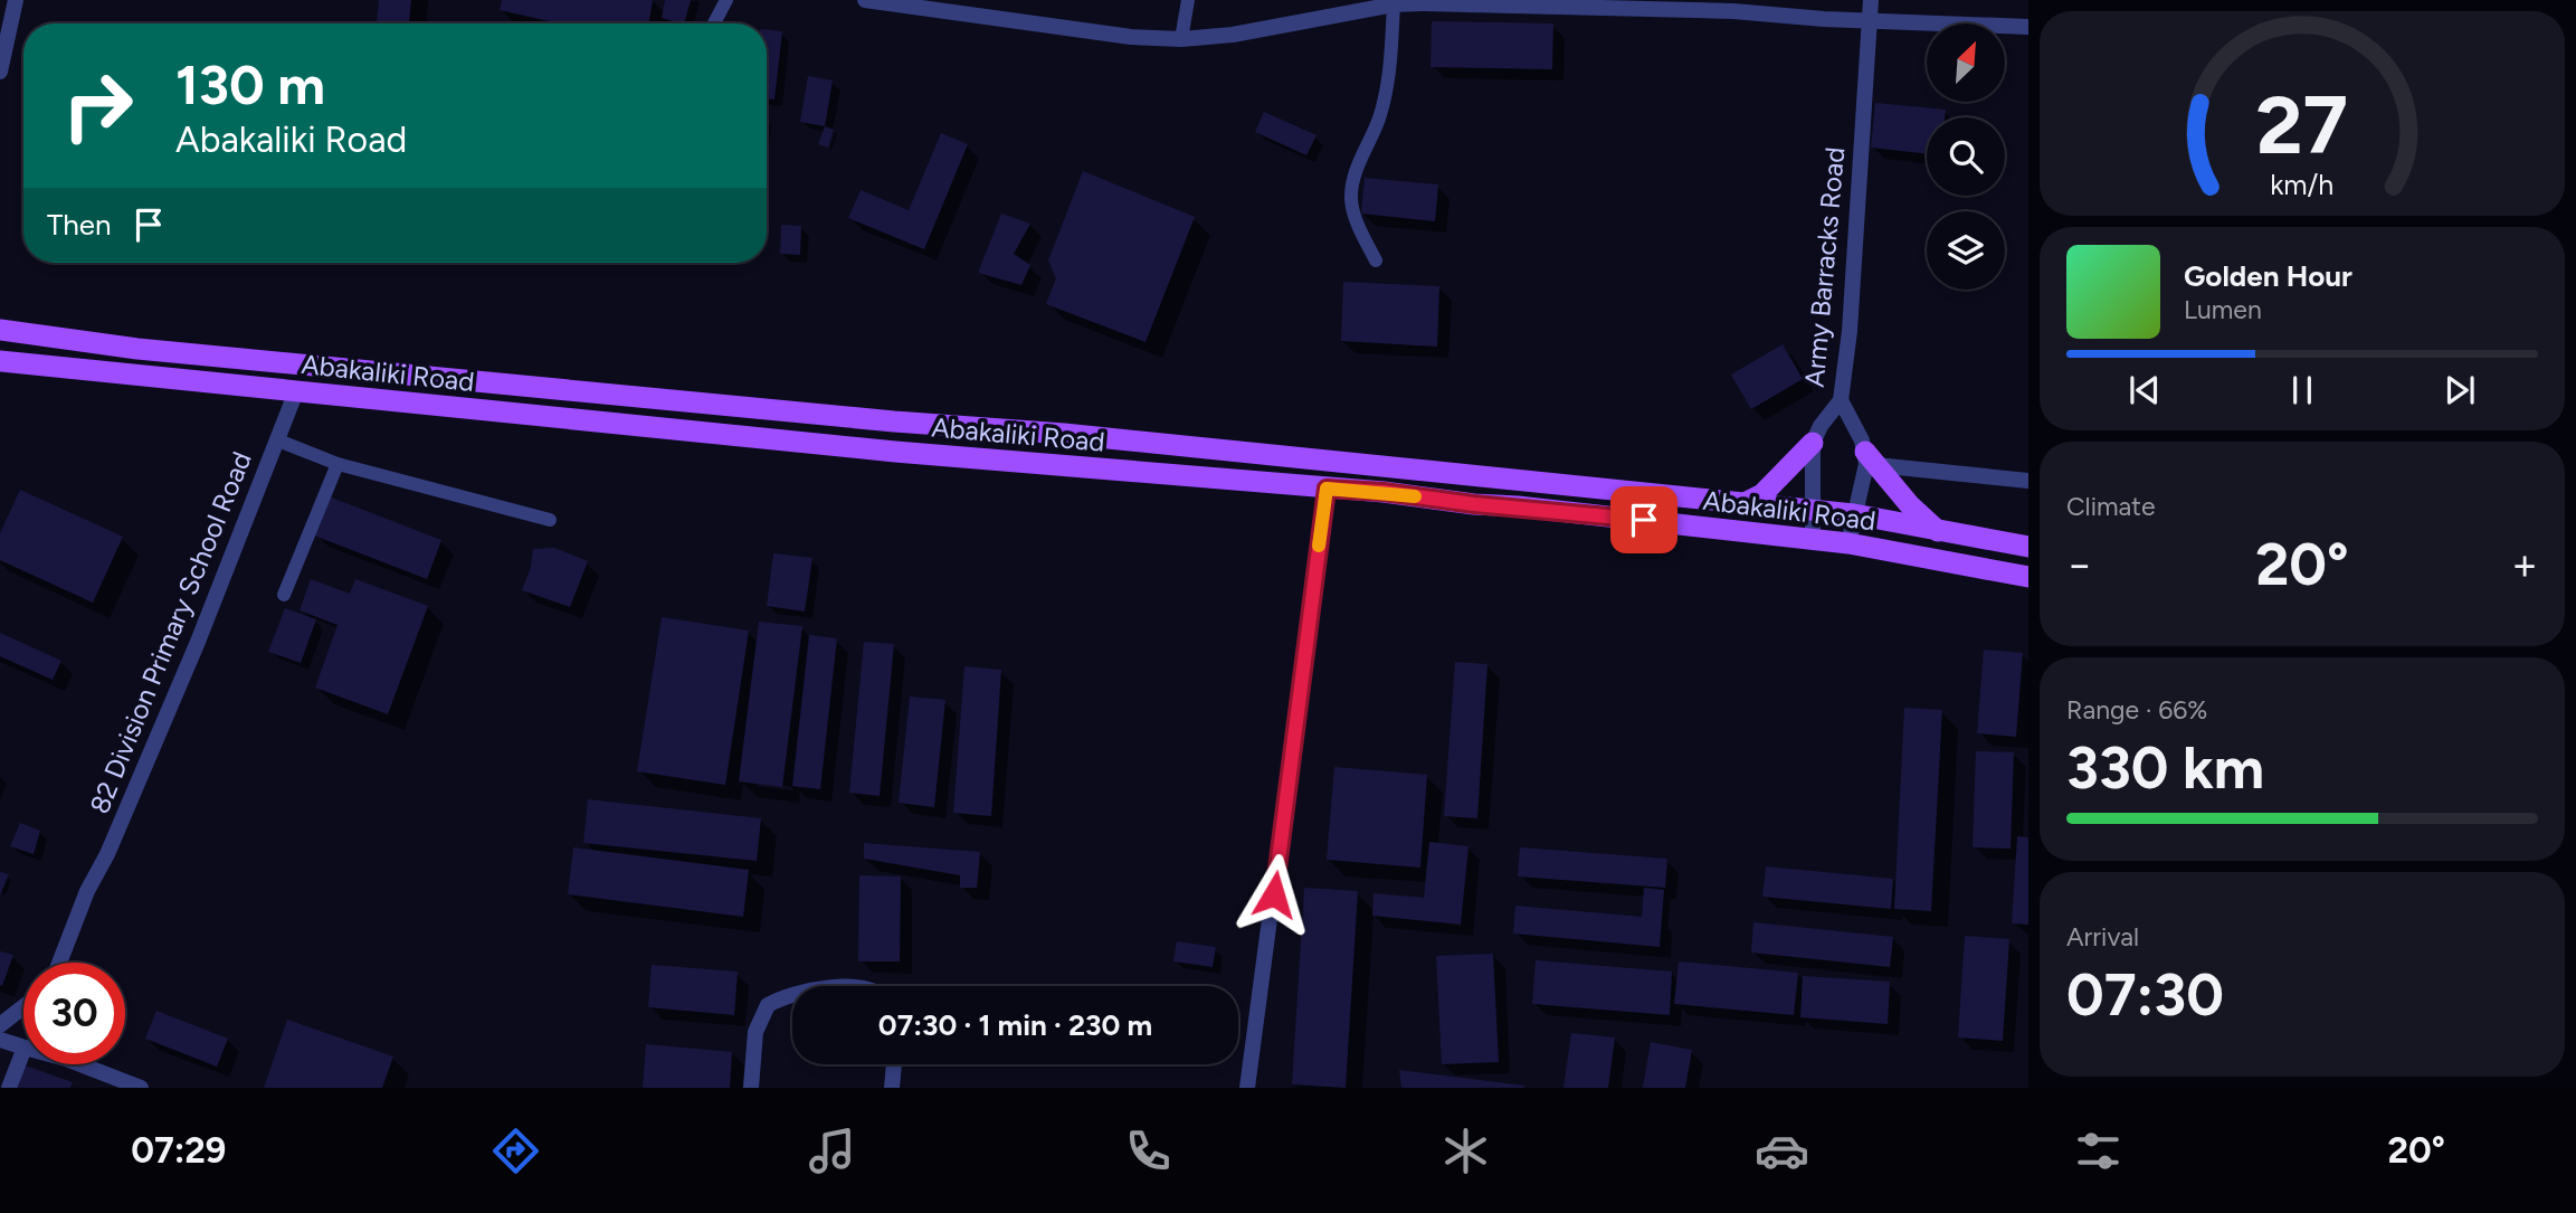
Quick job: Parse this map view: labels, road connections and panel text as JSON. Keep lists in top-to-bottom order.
{
  "streets": {
    "main road": ["Abakaliki Road"],
    "street": ["Army Barracks Road", "82 Division Primary School Road"]
  },
  "crossings": [
    ["Abakaliki Road", "82 Division Primary School Road"]
  ],
  "north": "top right",
  "page": {
    "turn": ["130 m", "Abakaliki Road"],
    "then": "Then",
    "song": ["Golden Hour", "Lumen"],
    "tile": [
      "Climate",
      ["Range · 66%", "330 km"],
      ["Arrival", "07:30"]
    ],
    "heat": ["−", "20°", "+"],
    "limit": "30",
    "trip": "07:30 · 1 min · 230 m",
    "tabs": ["07:29", "20°"],
    "gauge": ["27", "km/h"]
  }
}
